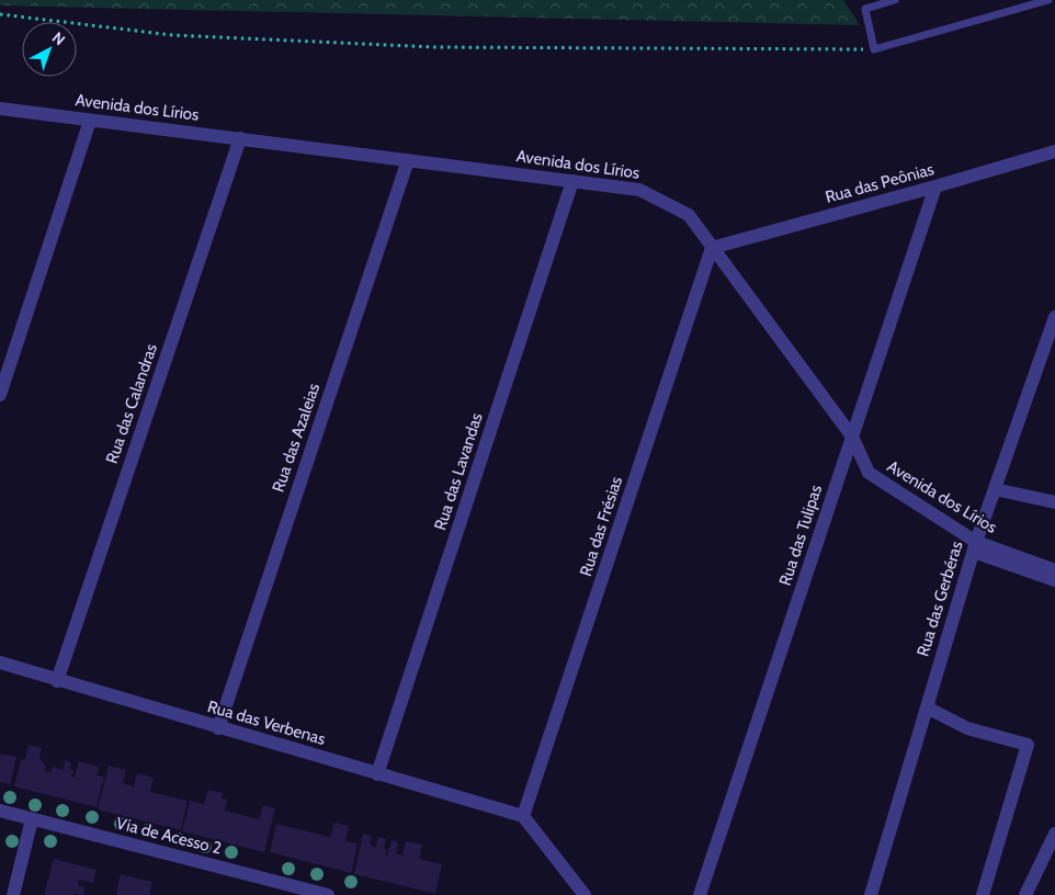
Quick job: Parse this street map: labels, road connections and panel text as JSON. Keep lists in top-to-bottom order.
{
  "streets": {
    "street": [
      "Avenida dos Lírios",
      "Rua das Peônias",
      "Rua das Calandras",
      "Rua das Azaleias",
      "Rua das Lavandas",
      "Rua das Frésias",
      "Rua das Tulipas",
      "Rua das Gerbéras",
      "Rua das Verbenas",
      "Via de Acesso 2"
    ]
  },
  "crossings": [
    ["Avenida dos Lírios", "Rua das Peônias"],
    ["Avenida dos Lírios", "Rua das Calandras"],
    ["Avenida dos Lírios", "Rua das Azaleias"],
    ["Avenida dos Lírios", "Rua das Lavandas"],
    ["Avenida dos Lírios", "Rua das Frésias"],
    ["Avenida dos Lírios", "Rua das Tulipas"],
    ["Avenida dos Lírios", "Rua das Gerbéras"],
    ["Rua das Peônias", "Rua das Frésias"],
    ["Rua das Peônias", "Rua das Tulipas"],
    ["Rua das Calandras", "Rua das Verbenas"],
    ["Rua das Azaleias", "Rua das Verbenas"],
    ["Rua das Lavandas", "Rua das Verbenas"],
    ["Rua das Frésias", "Rua das Verbenas"]
  ],
  "north": "top right"
}
